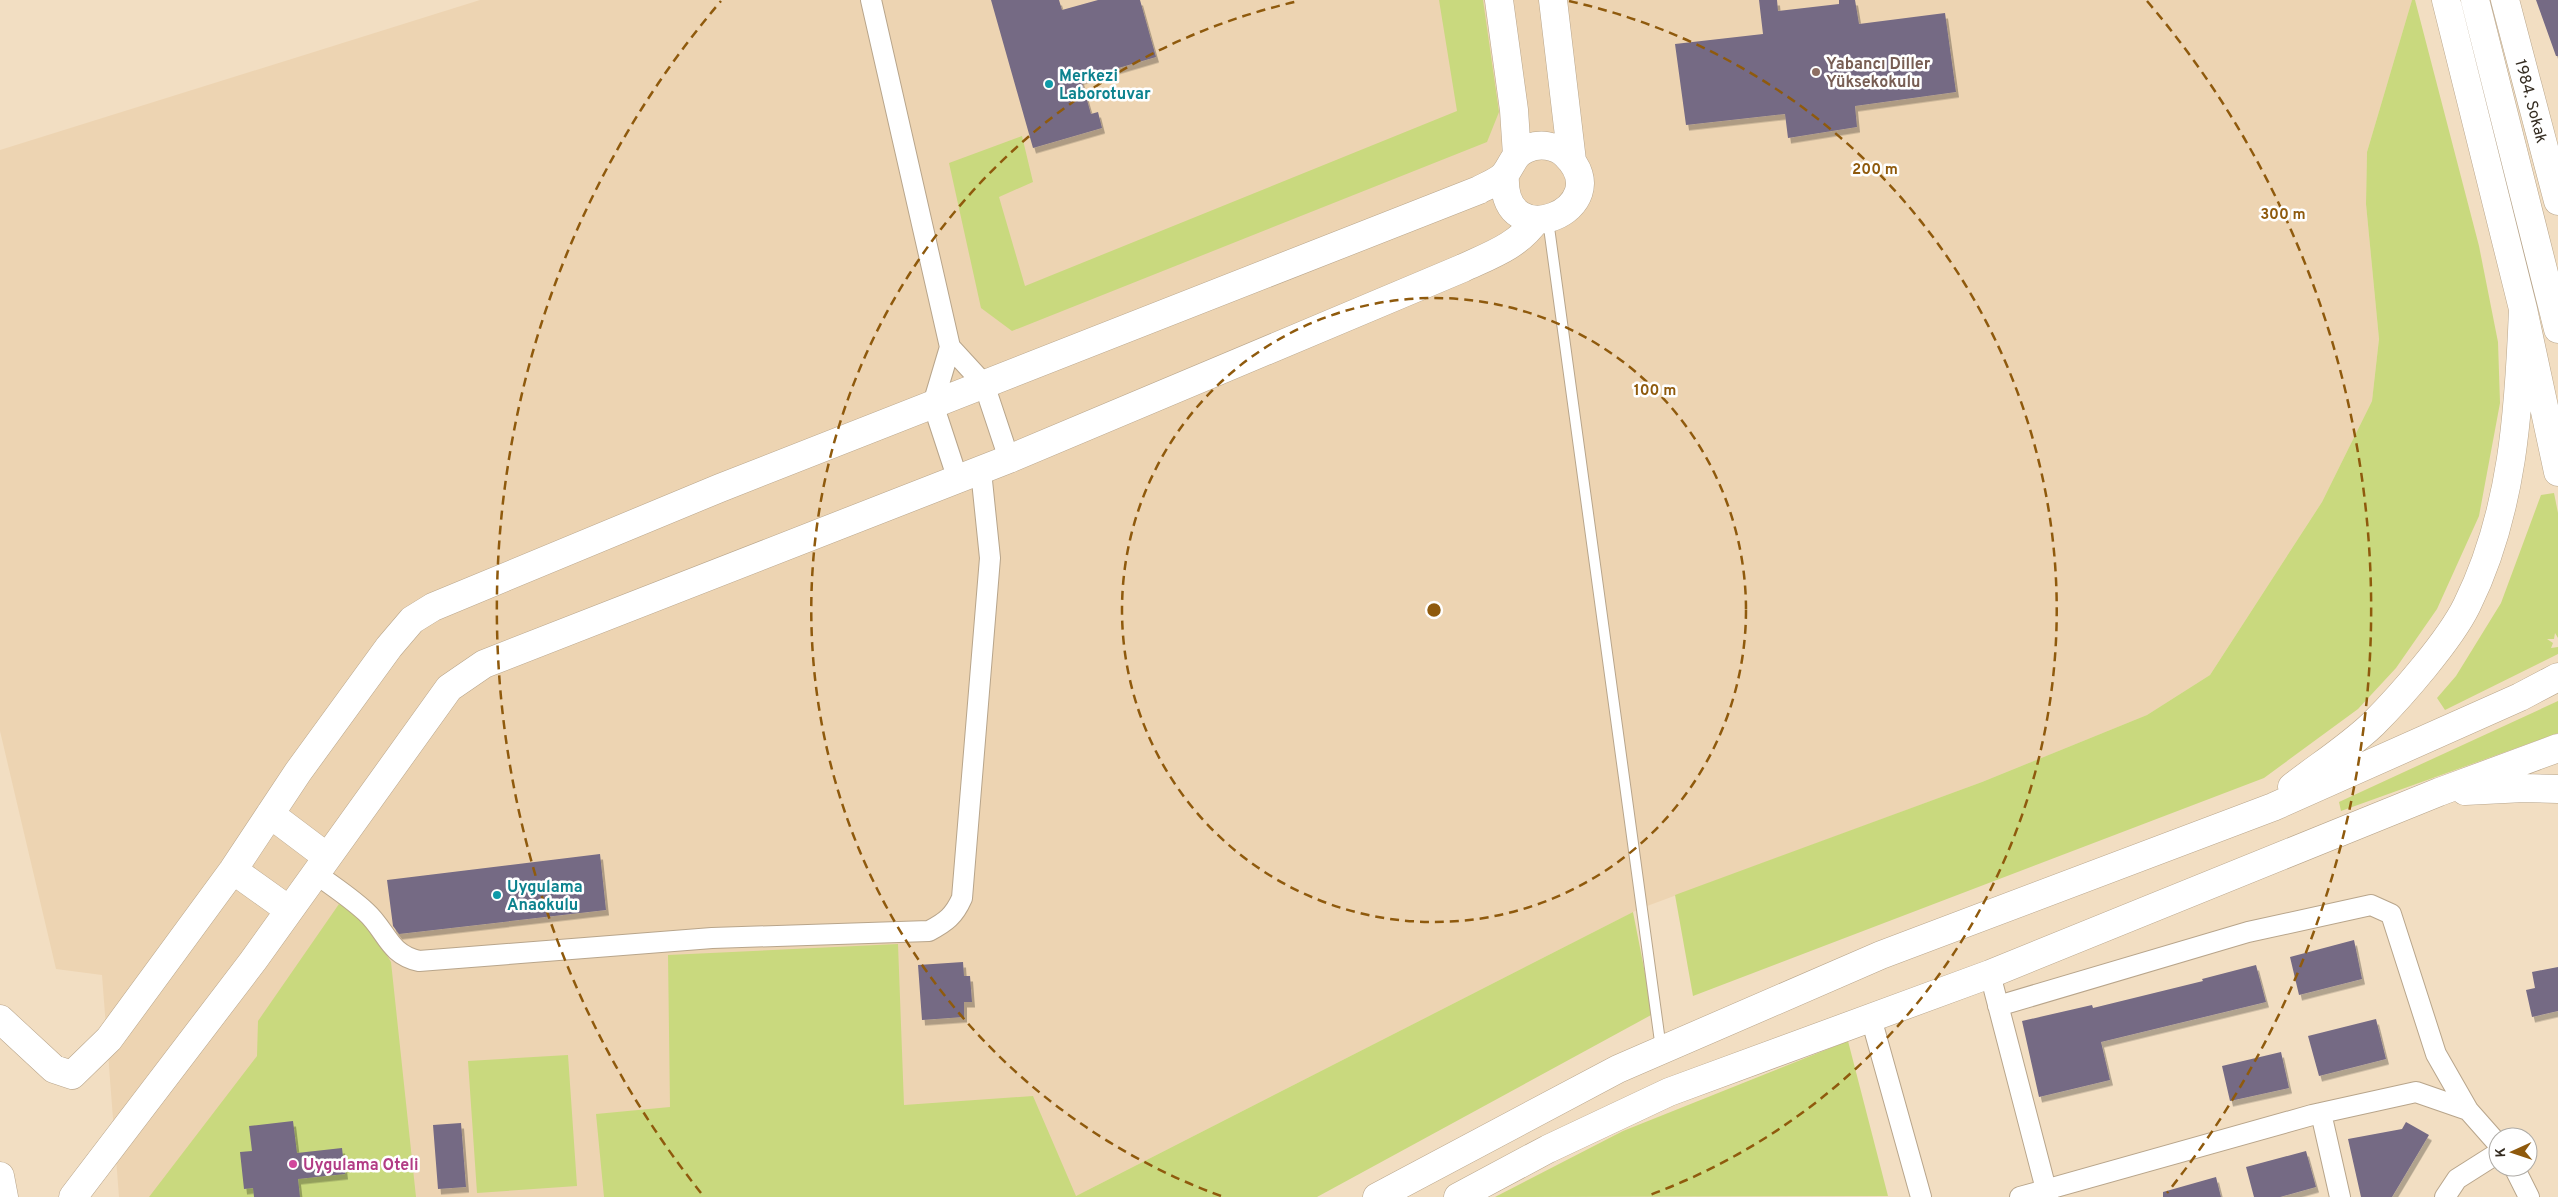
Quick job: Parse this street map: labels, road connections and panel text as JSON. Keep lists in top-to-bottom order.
{
  "streets": {
    "street": ["1984. Sokak"]
  },
  "places": [
    "Yabancı Diller Yüksekokulu",
    "Merkezi Laborotuvar",
    "Uygulama Anaokulu",
    "Uygulama Oteli"
  ],
  "north": "left",
  "rings": ["200 m", "300 m", "100 m"]
}
